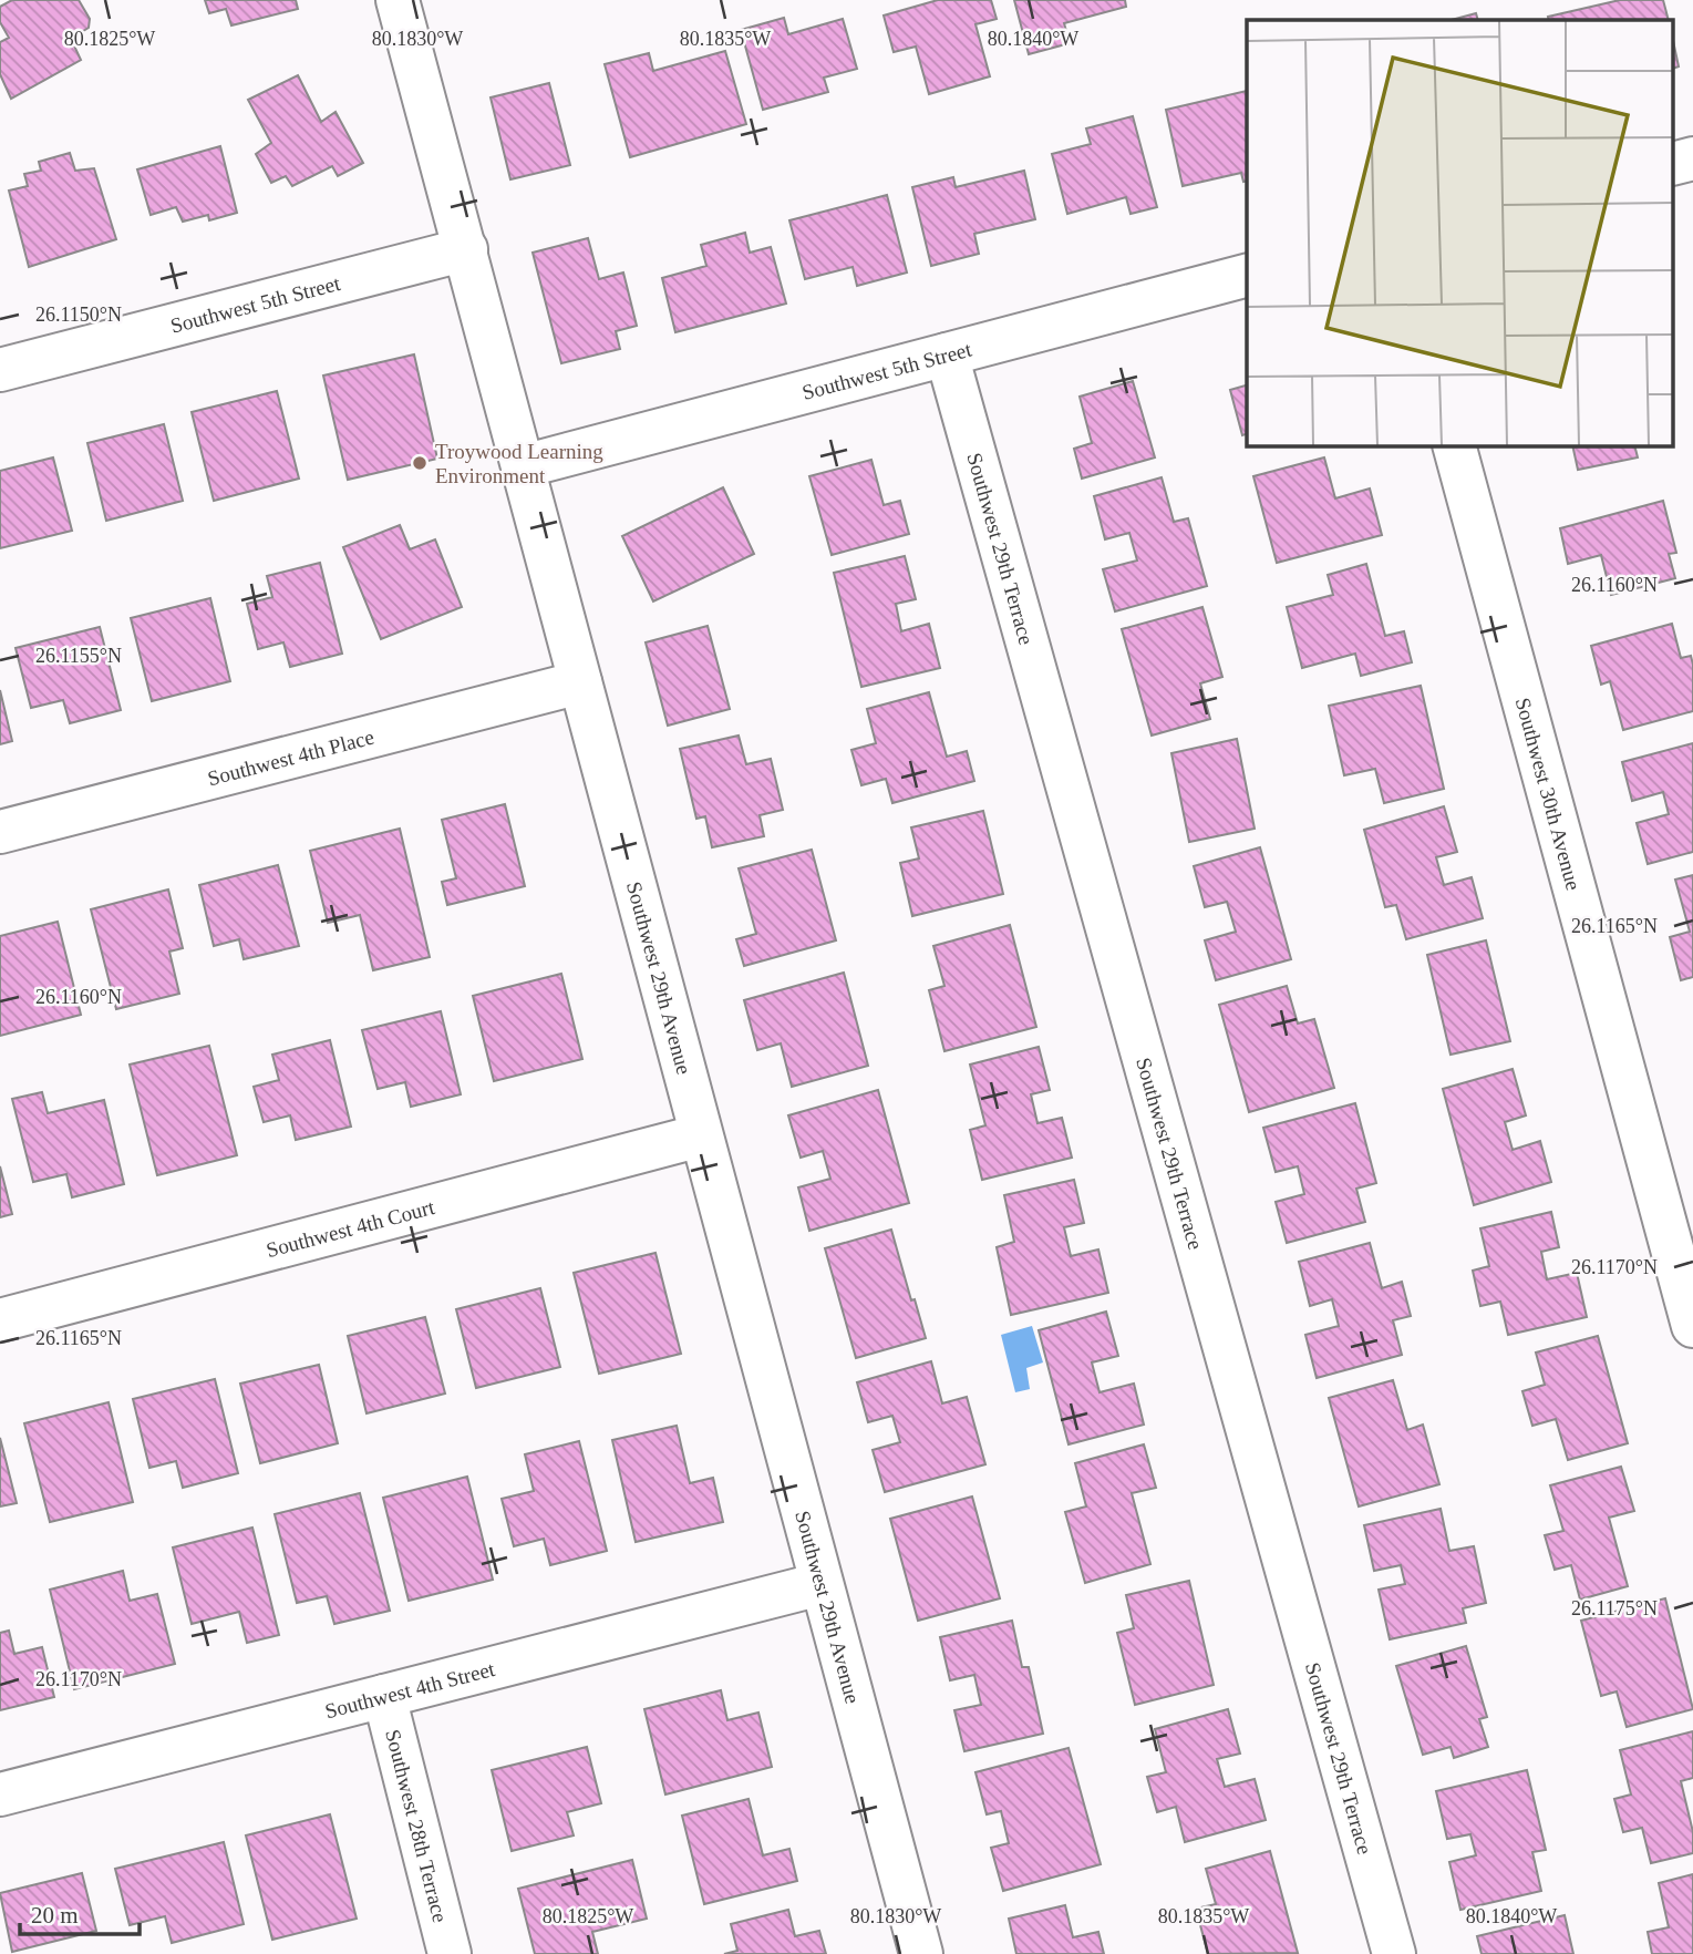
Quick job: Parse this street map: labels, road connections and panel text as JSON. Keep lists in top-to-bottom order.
{
  "streets": {
    "street": [
      "Southwest 5th Street",
      "Southwest 29th Terrace",
      "Southwest 4th Place",
      "Southwest 30th Avenue",
      "Southwest 29th Avenue",
      "Southwest 4th Court",
      "Southwest 4th Street",
      "Southwest 28th Terrace"
    ]
  },
  "crossings": [
    ["Southwest 5th Street", "Southwest 29th Terrace"],
    ["Southwest 5th Street", "Southwest 29th Avenue"],
    ["Southwest 4th Place", "Southwest 29th Avenue"],
    ["Southwest 29th Avenue", "Southwest 4th Court"],
    ["Southwest 29th Avenue", "Southwest 4th Street"],
    ["Southwest 4th Street", "Southwest 28th Terrace"]
  ],
  "places": ["Troywood Learning Environment"],
  "scale_bar": "20 m",
  "coordinates": [
    "80.1825°W",
    "80.1830°W",
    "80.1835°W",
    "80.1840°W",
    "26.1150°N",
    "26.1160°N",
    "26.1155°N",
    "26.1165°N",
    "26.1170°N",
    "26.1175°N"
  ]
}
